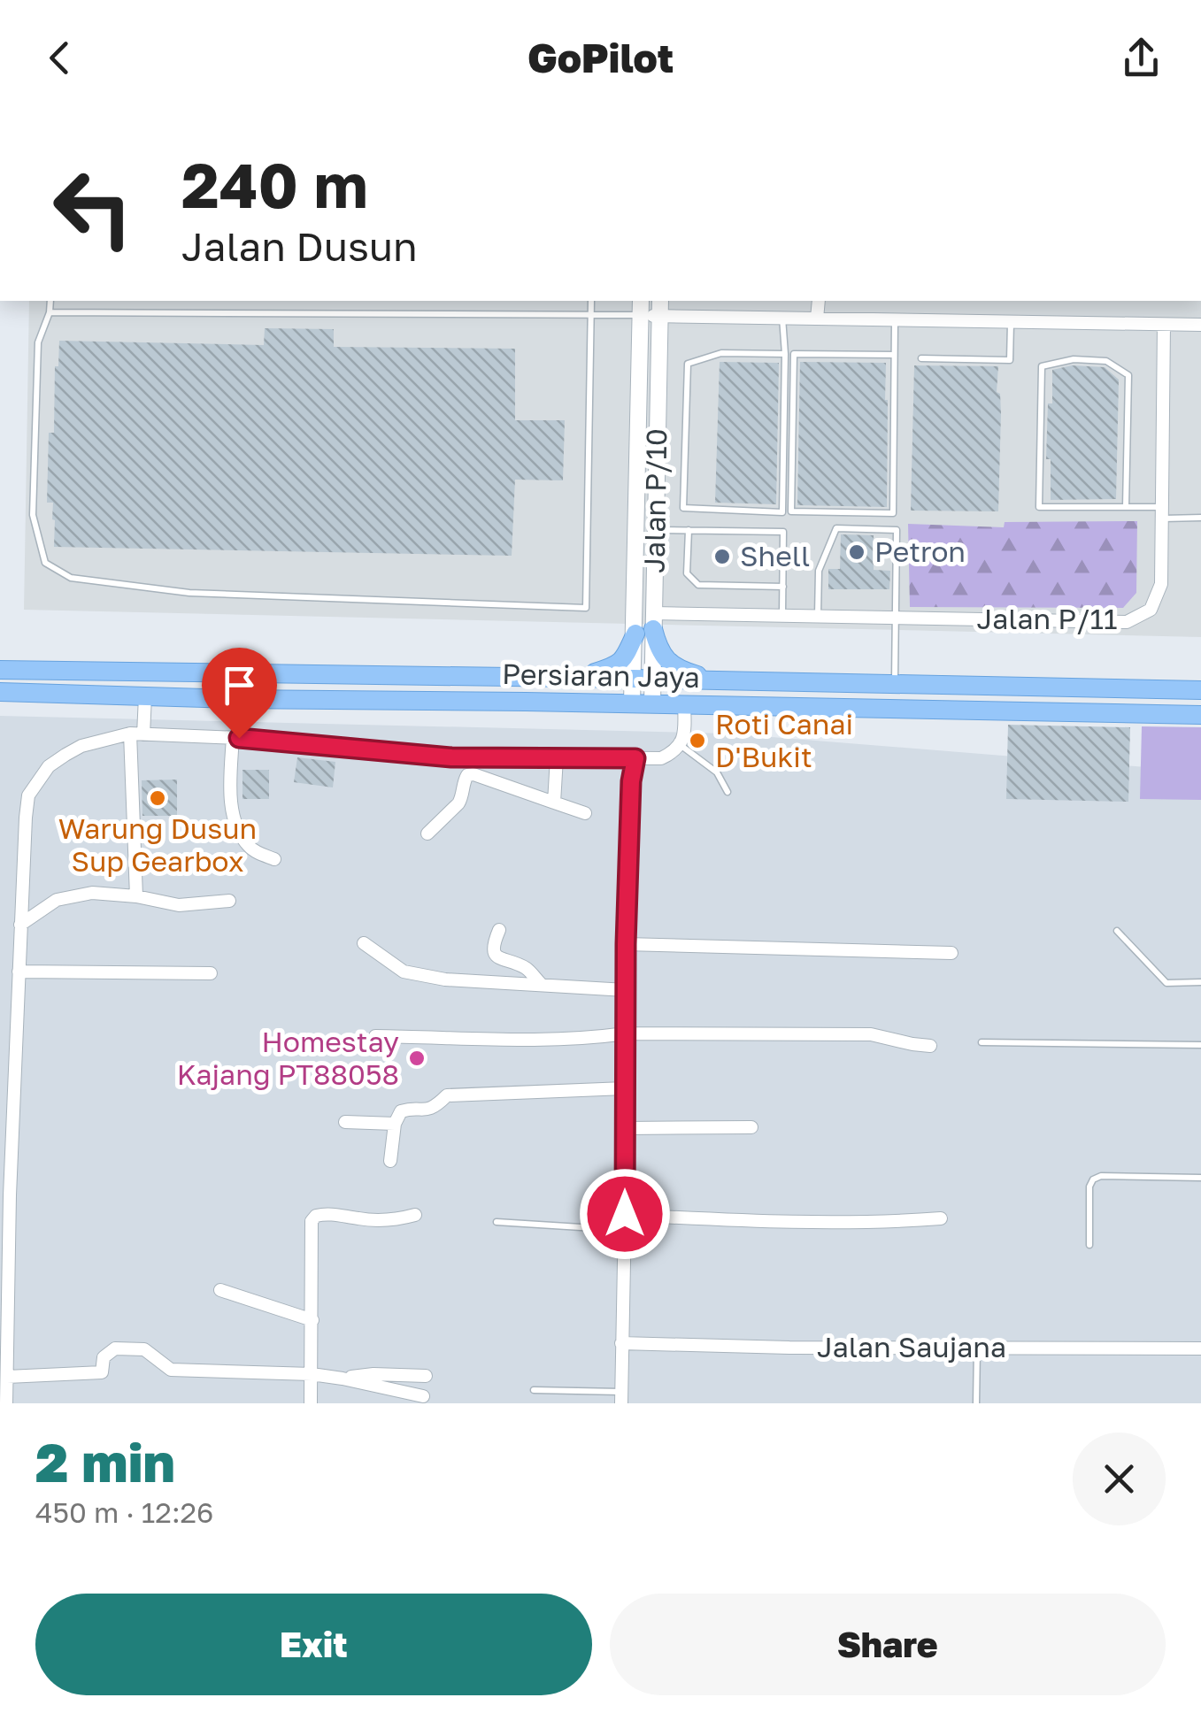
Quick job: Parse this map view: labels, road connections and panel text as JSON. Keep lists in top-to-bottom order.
{
  "streets": {
    "main road": ["Persiaran Jaya"],
    "street": ["Jalan P/10", "Jalan P/11", "Jalan Saujana"]
  },
  "crossings": [
    ["Jalan P/10", "Jalan P/11"],
    ["Jalan P/10", "Persiaran Jaya"]
  ],
  "places": [
    "Petron",
    "Shell",
    "Roti Canai D'Bukit",
    "Warung Dusun Sup Gearbox",
    "Homestay Kajang PT88058"
  ],
  "page": {
    "header": "GoPilot",
    "turn": ["240 m", "Jalan Dusun"],
    "heading": ["2 min", "450 m · 12:26"],
    "buttons": ["Exit", "Share"]
  }
}
